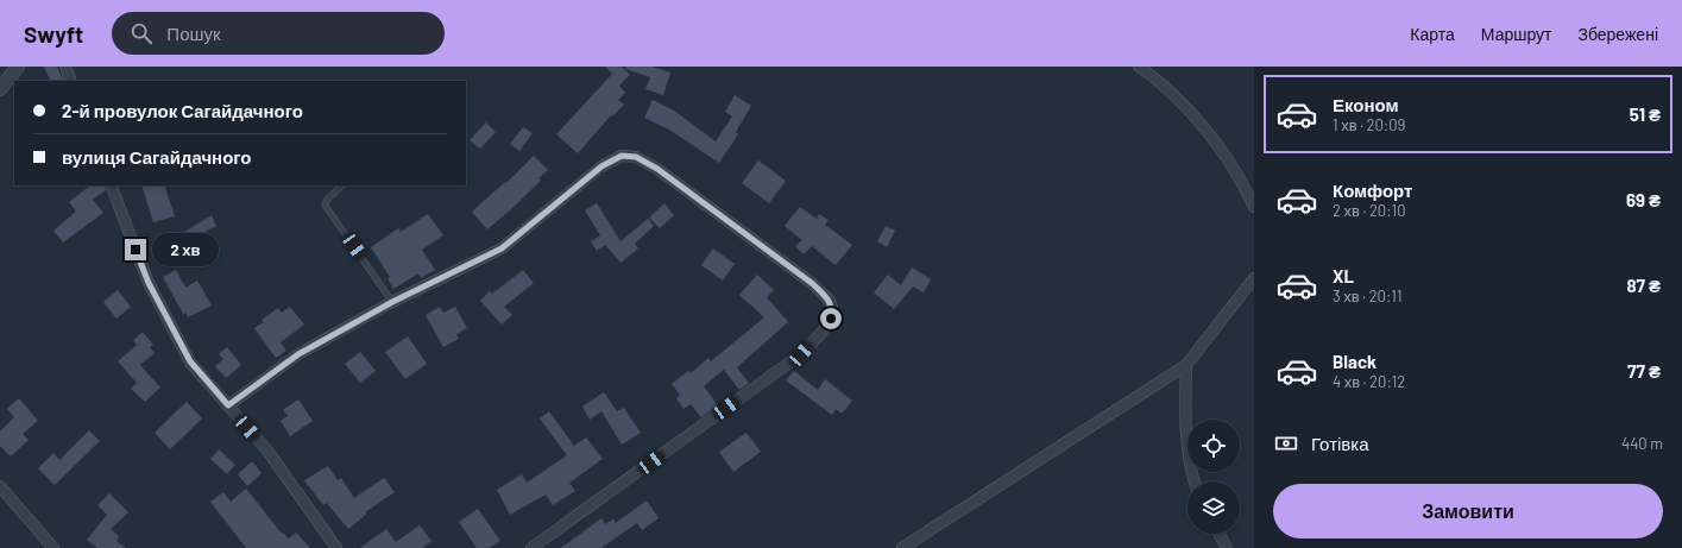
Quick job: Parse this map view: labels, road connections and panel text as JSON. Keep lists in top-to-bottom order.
{
  "page": {
    "header": "Swyft",
    "search": "Пошук",
    "nav": ["Карта", "Маршрут", "Збережені"],
    "list": [
      {
        "name": "Економ",
        "note": "1 хв · 20:09",
        "value": "51 ₴"
      },
      {
        "name": "Комфорт",
        "note": "2 хв · 20:10",
        "value": "69 ₴"
      },
      {
        "name": "XL",
        "note": "3 хв · 20:11",
        "value": "87 ₴"
      },
      {
        "name": "Black",
        "note": "4 хв · 20:12",
        "value": "77 ₴"
      }
    ],
    "banner": ["2-й провулок Сагайдачного", "вулиця Сагайдачного"],
    "bubble": "2 хв",
    "pay": ["Готівка", "440 m"],
    "buttons": "Замовити"
  }
}
